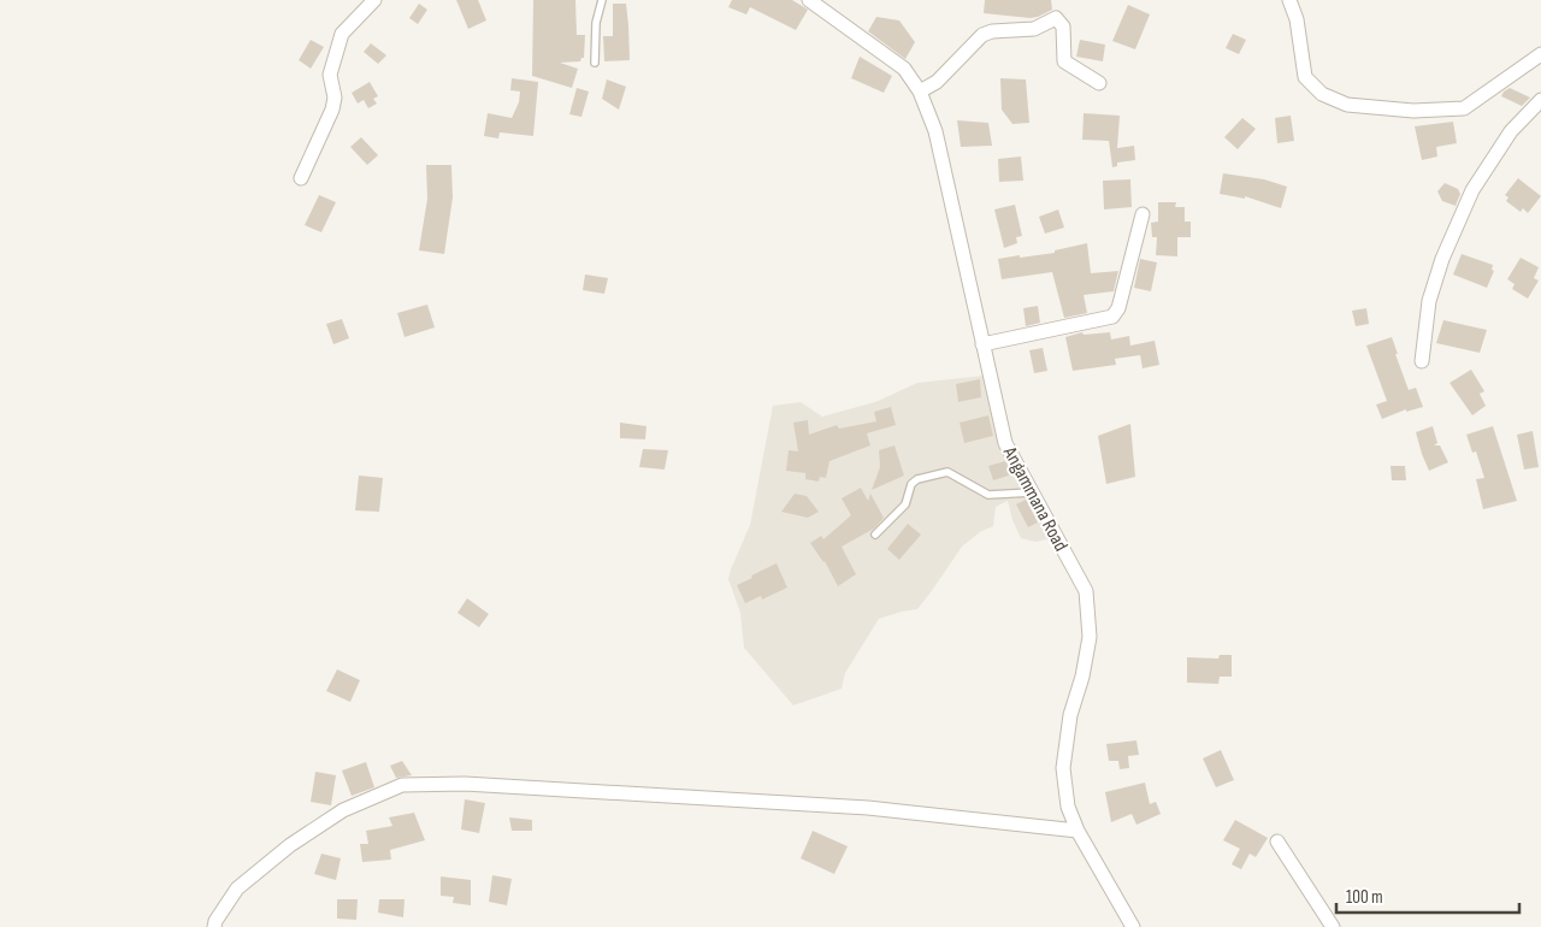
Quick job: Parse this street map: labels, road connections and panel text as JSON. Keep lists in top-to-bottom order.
{
  "streets": {
    "street": ["Angammana Road"]
  },
  "scale_bar": "100 m"
}
